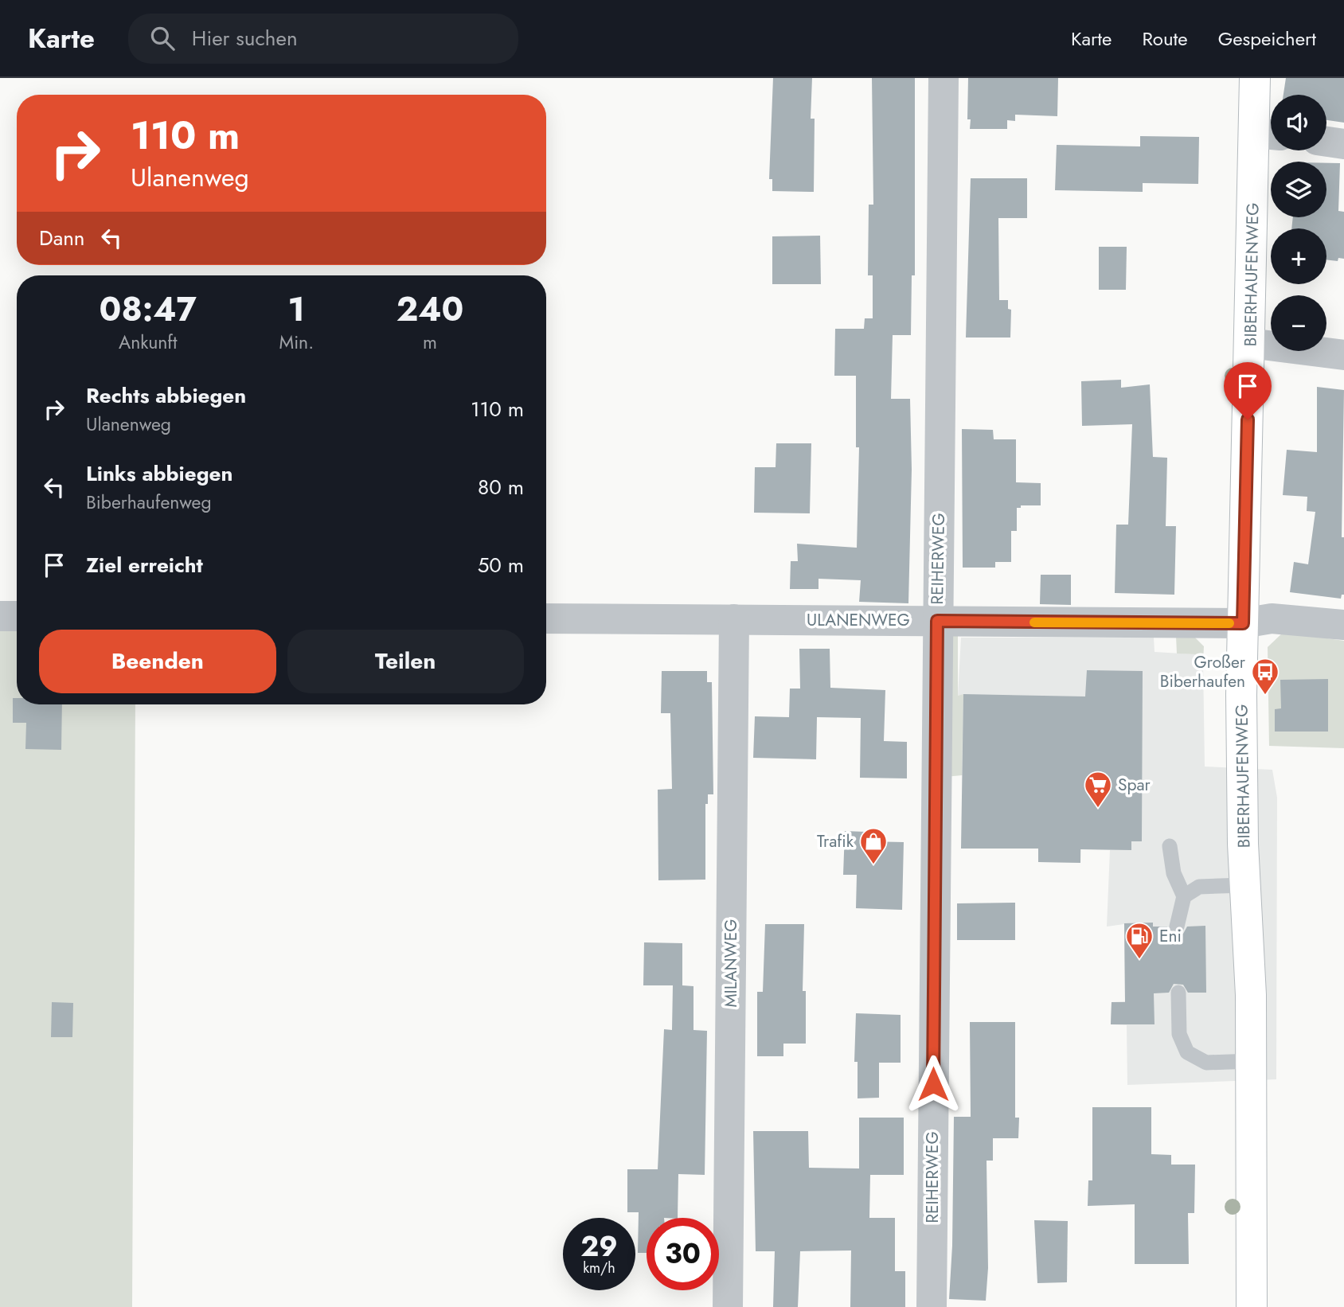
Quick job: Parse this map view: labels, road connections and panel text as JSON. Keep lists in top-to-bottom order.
{
  "streets": {
    "main road": ["BIBERHAUFENWEG"],
    "street": ["REIHERWEG", "ULANENWEG", "MILANWEG"]
  },
  "crossings": [
    ["BIBERHAUFENWEG", "ULANENWEG"],
    ["REIHERWEG", "ULANENWEG"],
    ["ULANENWEG", "MILANWEG"]
  ],
  "places": {
    "bus stop": ["Großer Biberhaufen"],
    "supermarket": ["Spar"],
    "shop": ["Trafik"],
    "fuel station": ["Eni"]
  },
  "page": {
    "header": "Karte",
    "search": "Hier suchen",
    "nav": ["Karte", "Route", "Gespeichert"],
    "map_buttons": ["+", "−"],
    "turn": ["110 m", "Ulanenweg"],
    "then": "Dann",
    "eta": [
      "08:47",
      "Ankunft",
      "1",
      "Min.",
      "240",
      "m"
    ],
    "list": [
      {
        "name": "Rechts abbiegen",
        "note": "Ulanenweg",
        "value": "110 m"
      },
      {
        "name": "Links abbiegen",
        "note": "Biberhaufenweg",
        "value": "80 m"
      },
      {
        "name": "Ziel erreicht",
        "value": "50 m"
      }
    ],
    "buttons": ["Beenden", "Teilen"],
    "speed": "29 km/h",
    "limit": "30"
  }
}
